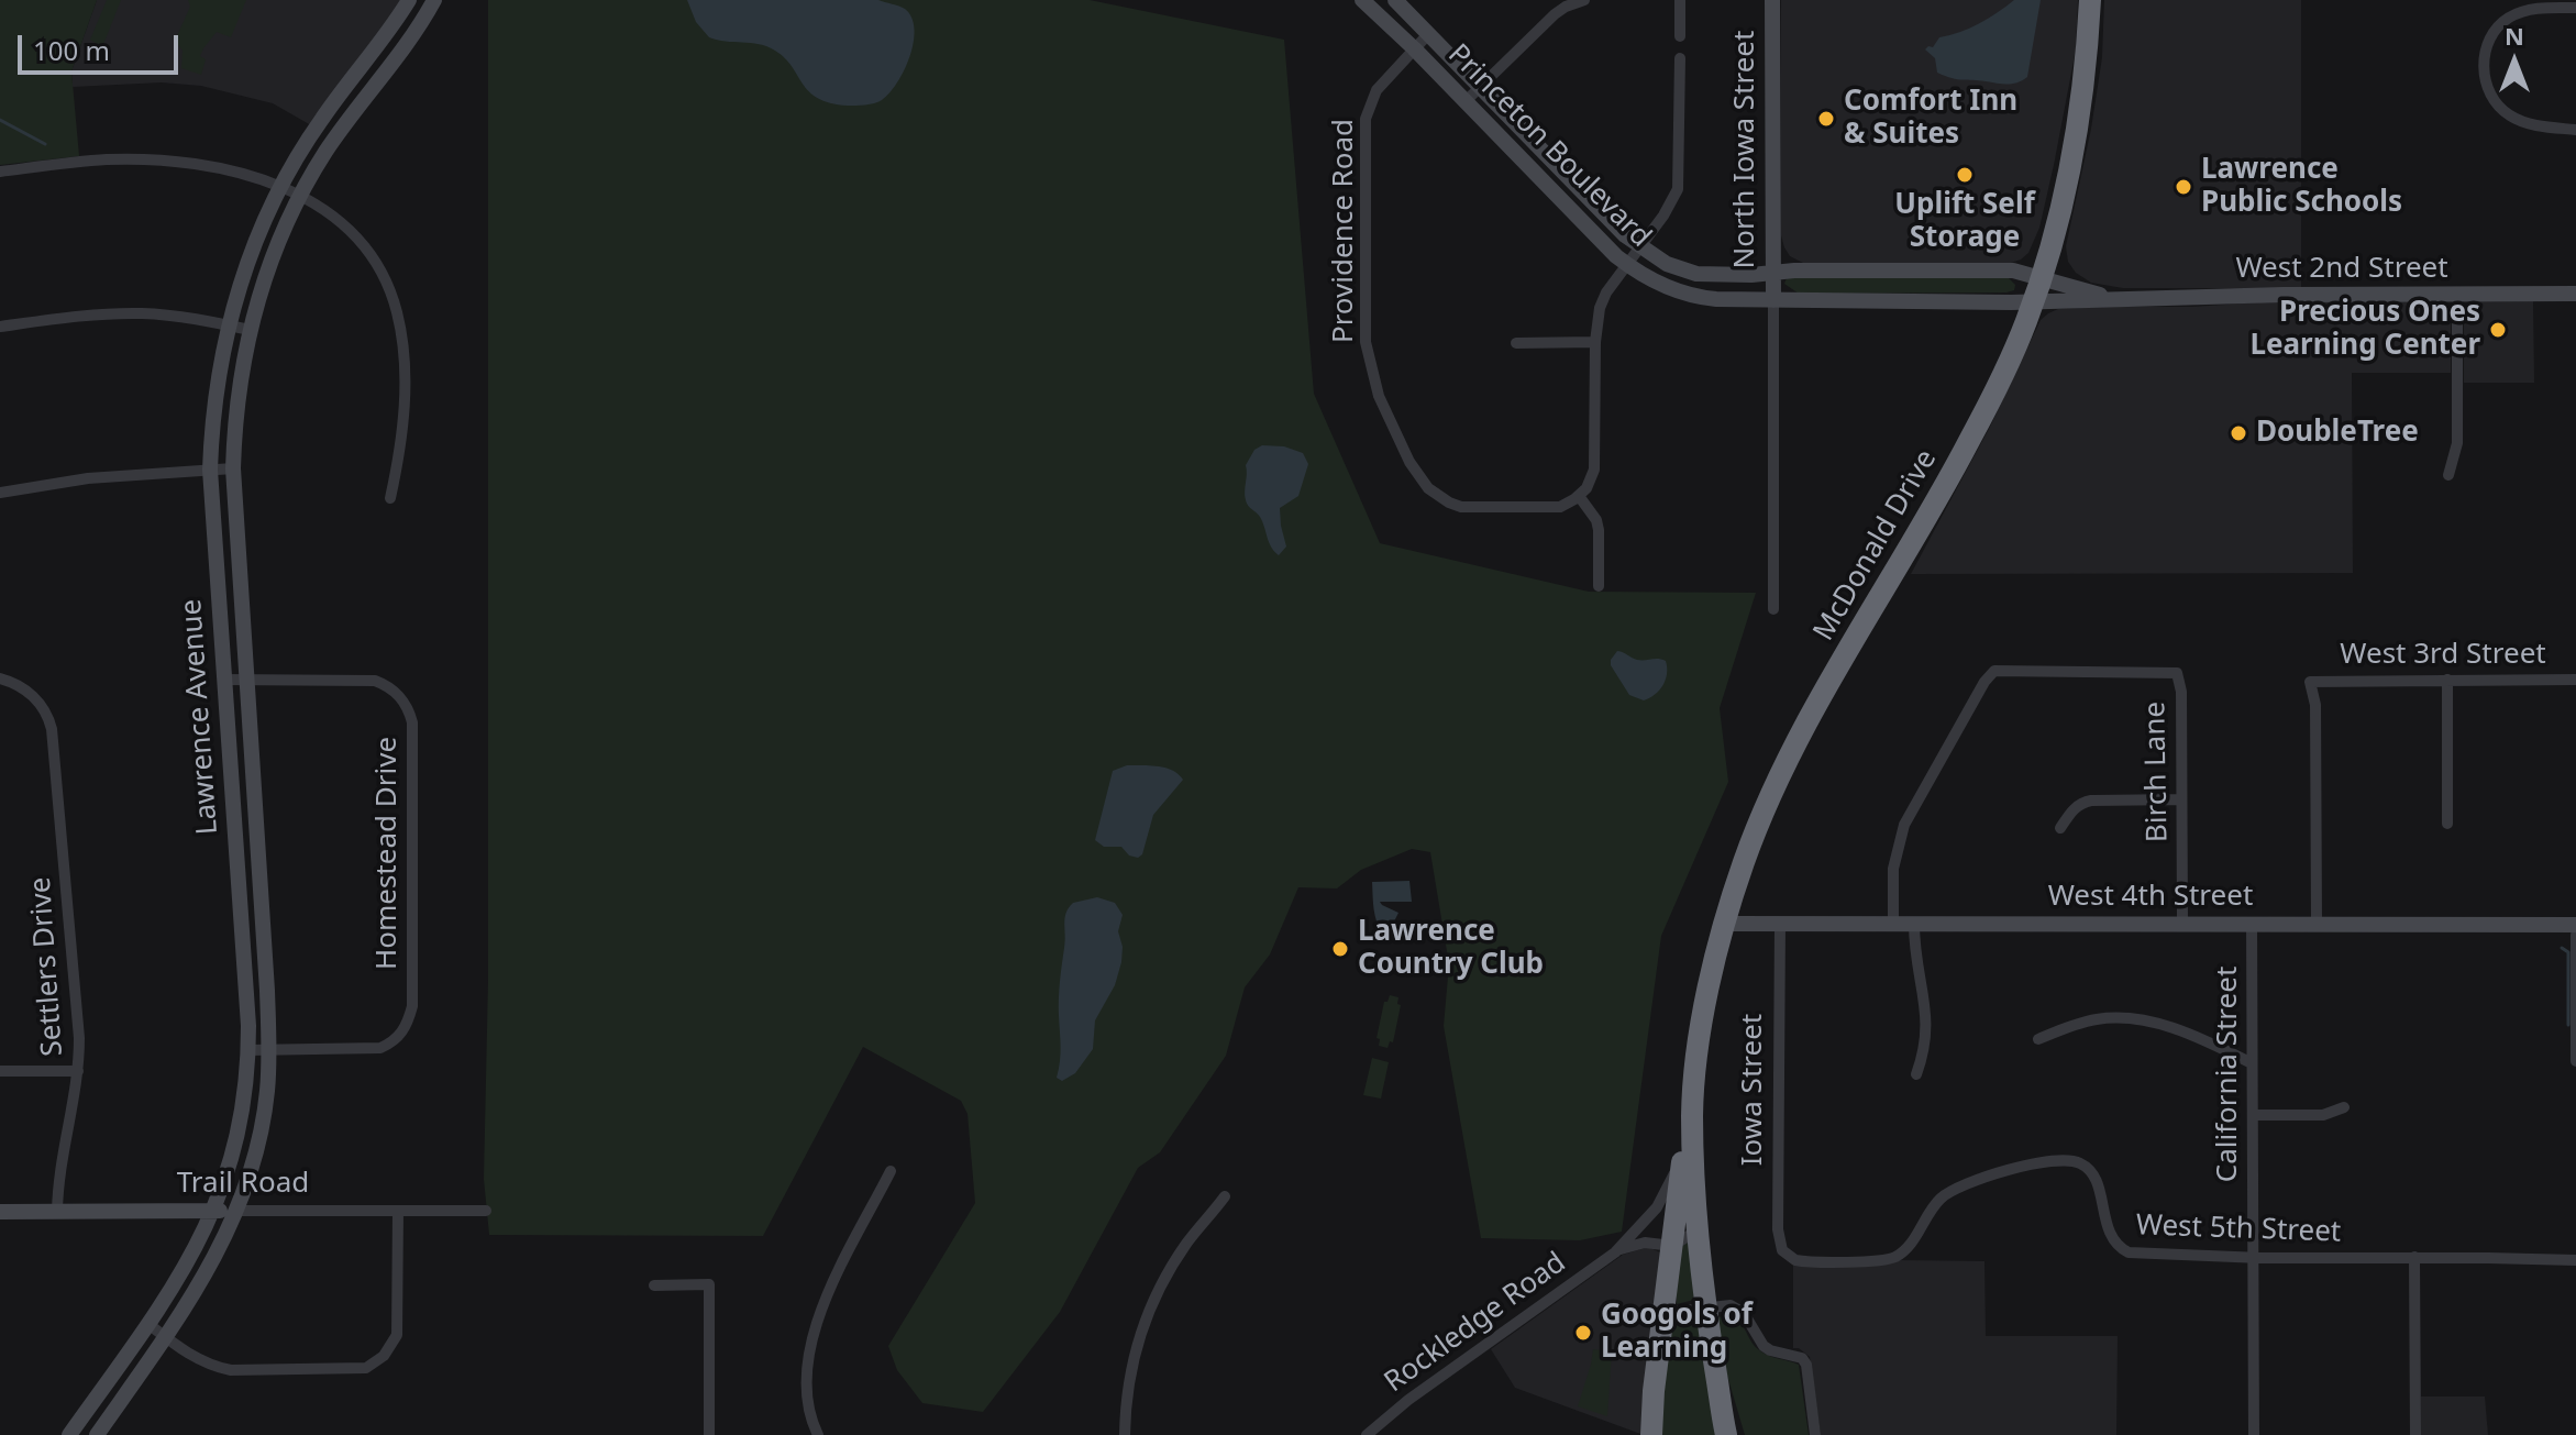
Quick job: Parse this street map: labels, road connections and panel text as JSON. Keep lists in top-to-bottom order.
{
  "streets": {
    "highway": ["McDonald Drive"],
    "street": [
      "Princeton Boulevard",
      "North Iowa Street",
      "Providence Road",
      "West 2nd Street",
      "West 3rd Street",
      "Lawrence Avenue",
      "Birch Lane",
      "Homestead Drive",
      "West 4th Street",
      "Settlers Drive",
      "California Street",
      "Iowa Street",
      "Trail Road",
      "West 5th Street",
      "Rockledge Road"
    ]
  },
  "crossings": [
    ["Princeton Boulevard", "North Iowa Street"],
    ["Princeton Boulevard", "Providence Road"],
    ["Princeton Boulevard", "West 2nd Street"],
    ["Princeton Boulevard", "McDonald Drive"],
    ["West 2nd Street", "McDonald Drive"],
    ["McDonald Drive", "West 4th Street"],
    ["West 3rd Street", "West 4th Street"],
    ["Lawrence Avenue", "Homestead Drive"],
    ["Lawrence Avenue", "Trail Road"],
    ["Birch Lane", "West 4th Street"],
    ["West 4th Street", "California Street"],
    ["West 4th Street", "Iowa Street"],
    ["Settlers Drive", "Trail Road"],
    ["California Street", "West 5th Street"],
    ["Iowa Street", "West 5th Street"]
  ],
  "places": [
    "Comfort Inn & Suites",
    "Uplift Self Storage",
    "Lawrence Public Schools",
    "Precious Ones Learning Center",
    "DoubleTree",
    "Lawrence Country Club",
    "Googols of Learning"
  ],
  "scale_bar": "100 m",
  "north": "top"
}
